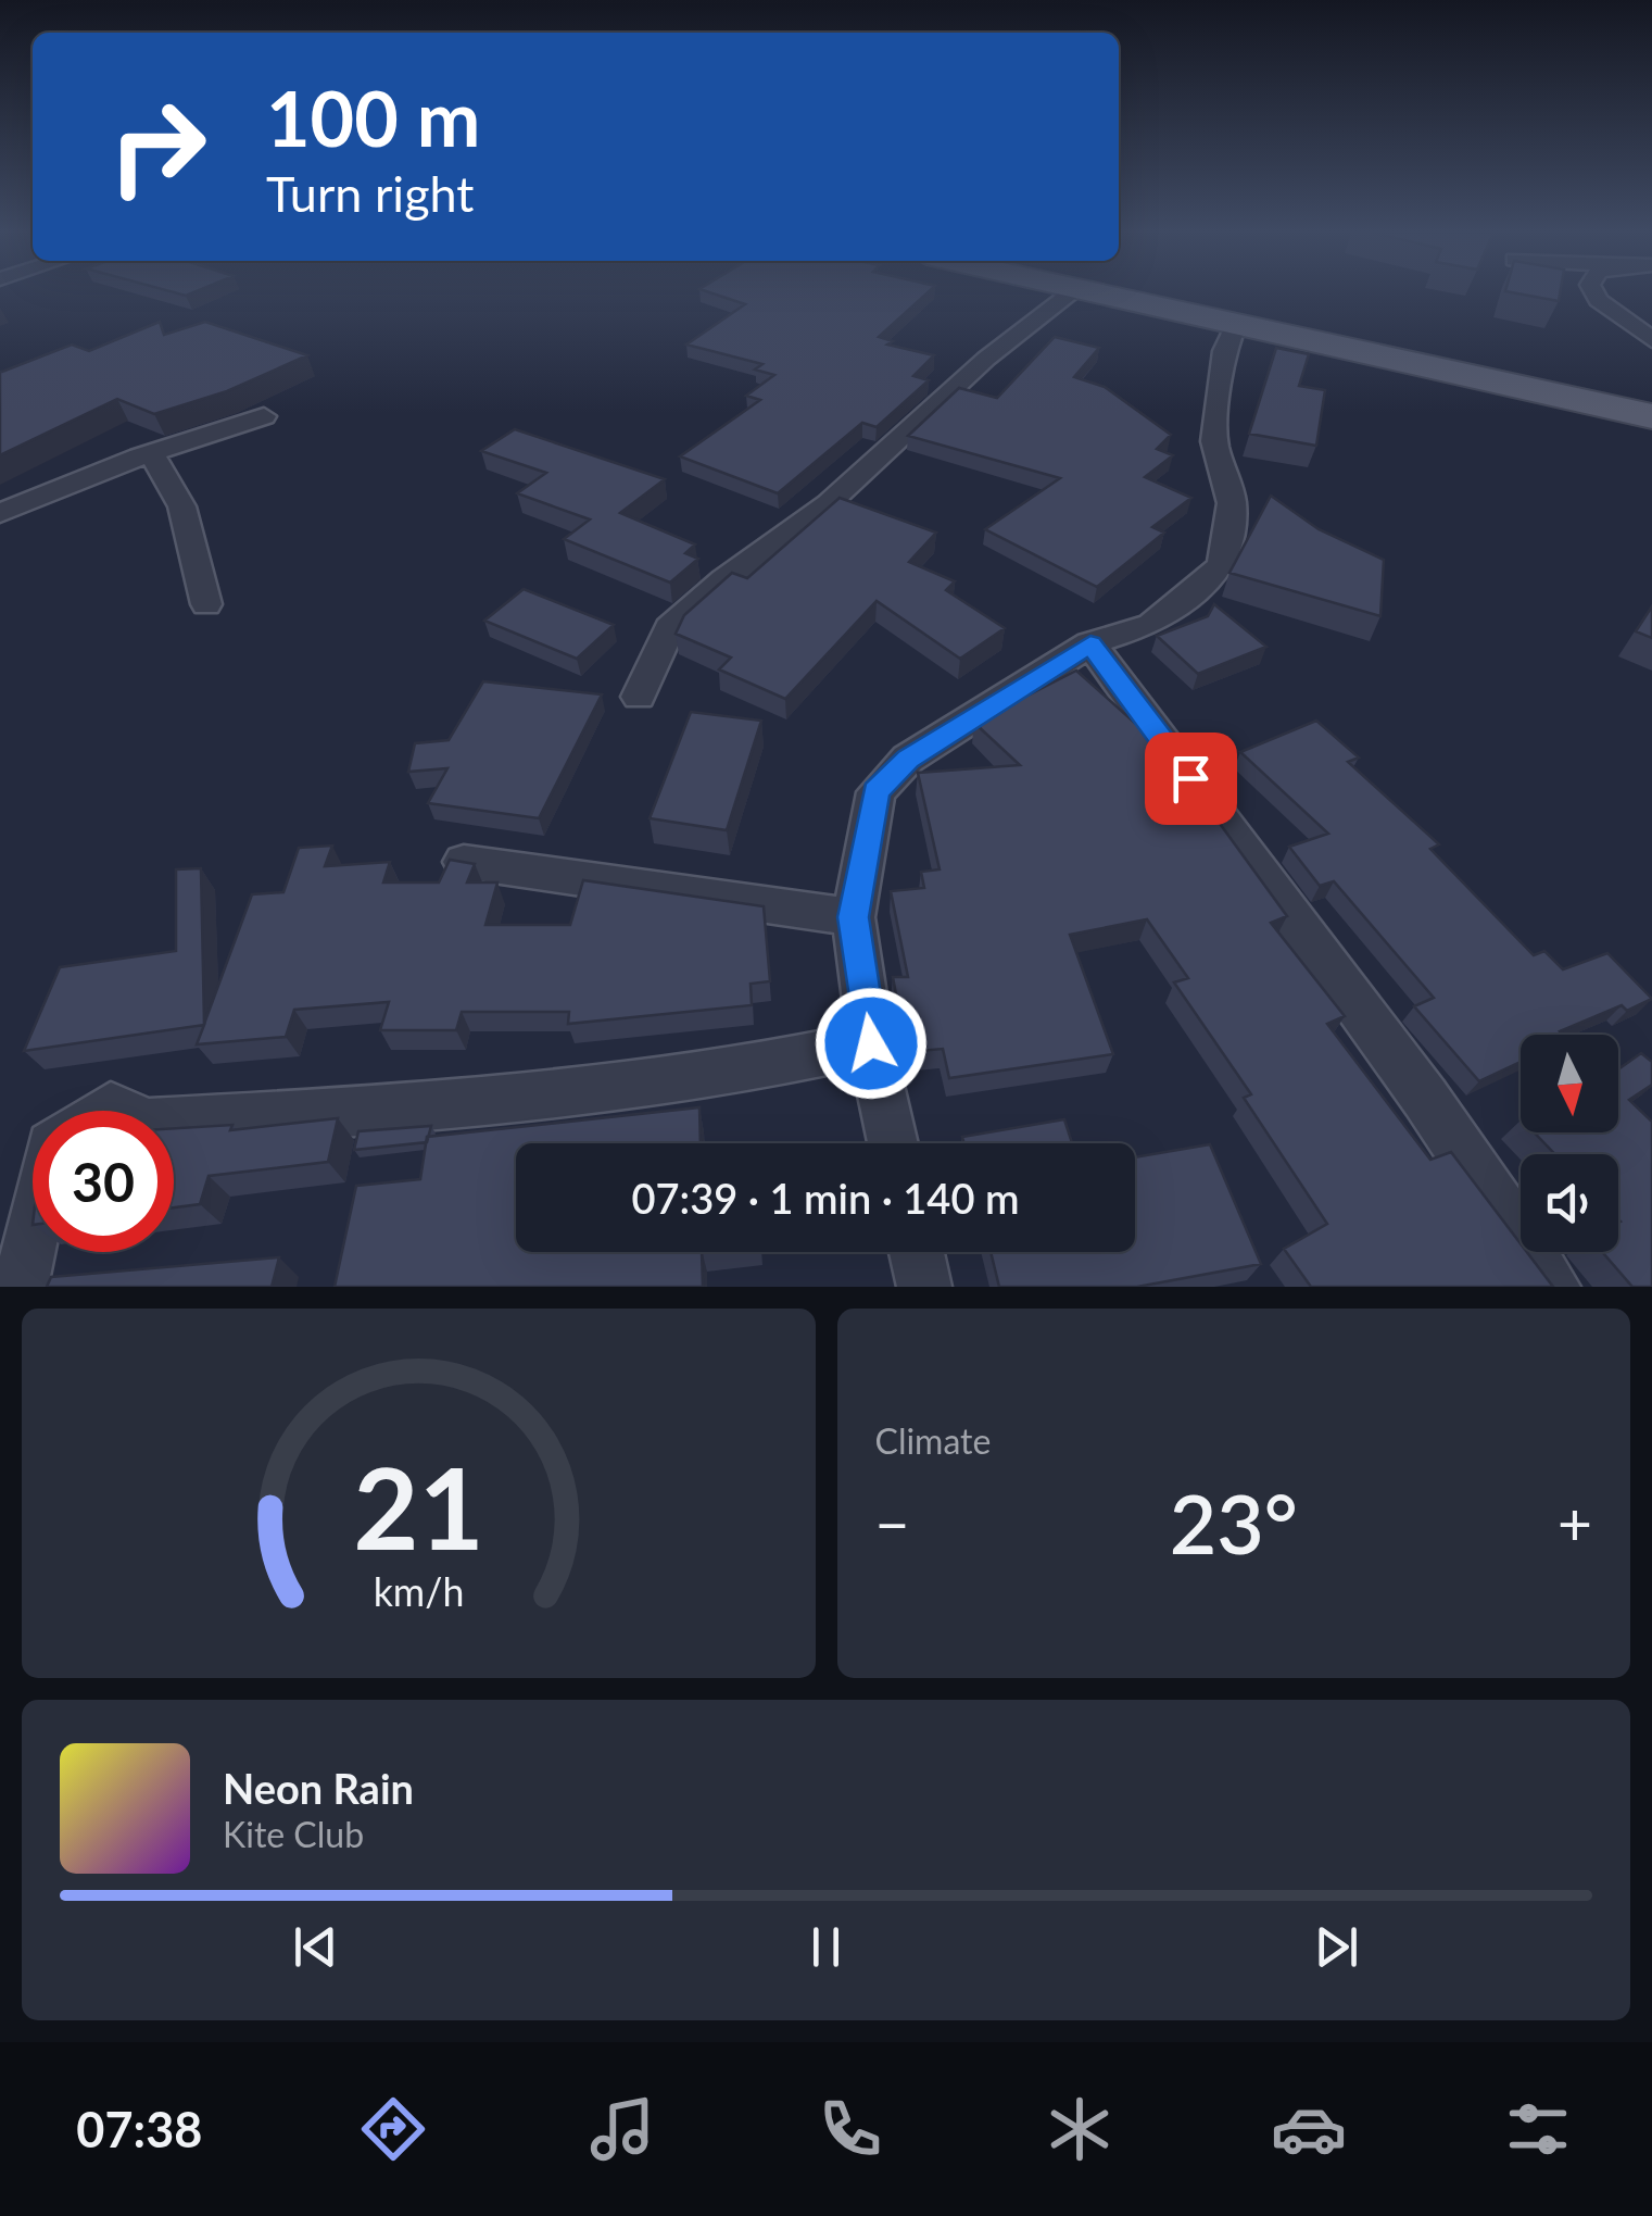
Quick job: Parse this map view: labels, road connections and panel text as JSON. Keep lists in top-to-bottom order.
{
  "north": "bottom",
  "page": {
    "turn": ["100 m", "Turn right"],
    "limit": "30",
    "trip": "07:39 · 1 min · 140 m",
    "tile": "Climate",
    "heat": ["−", "23°", "+"],
    "song": ["Neon Rain", "Kite Club"],
    "tabs": "07:38",
    "gauge": ["21", "km/h"]
  }
}
